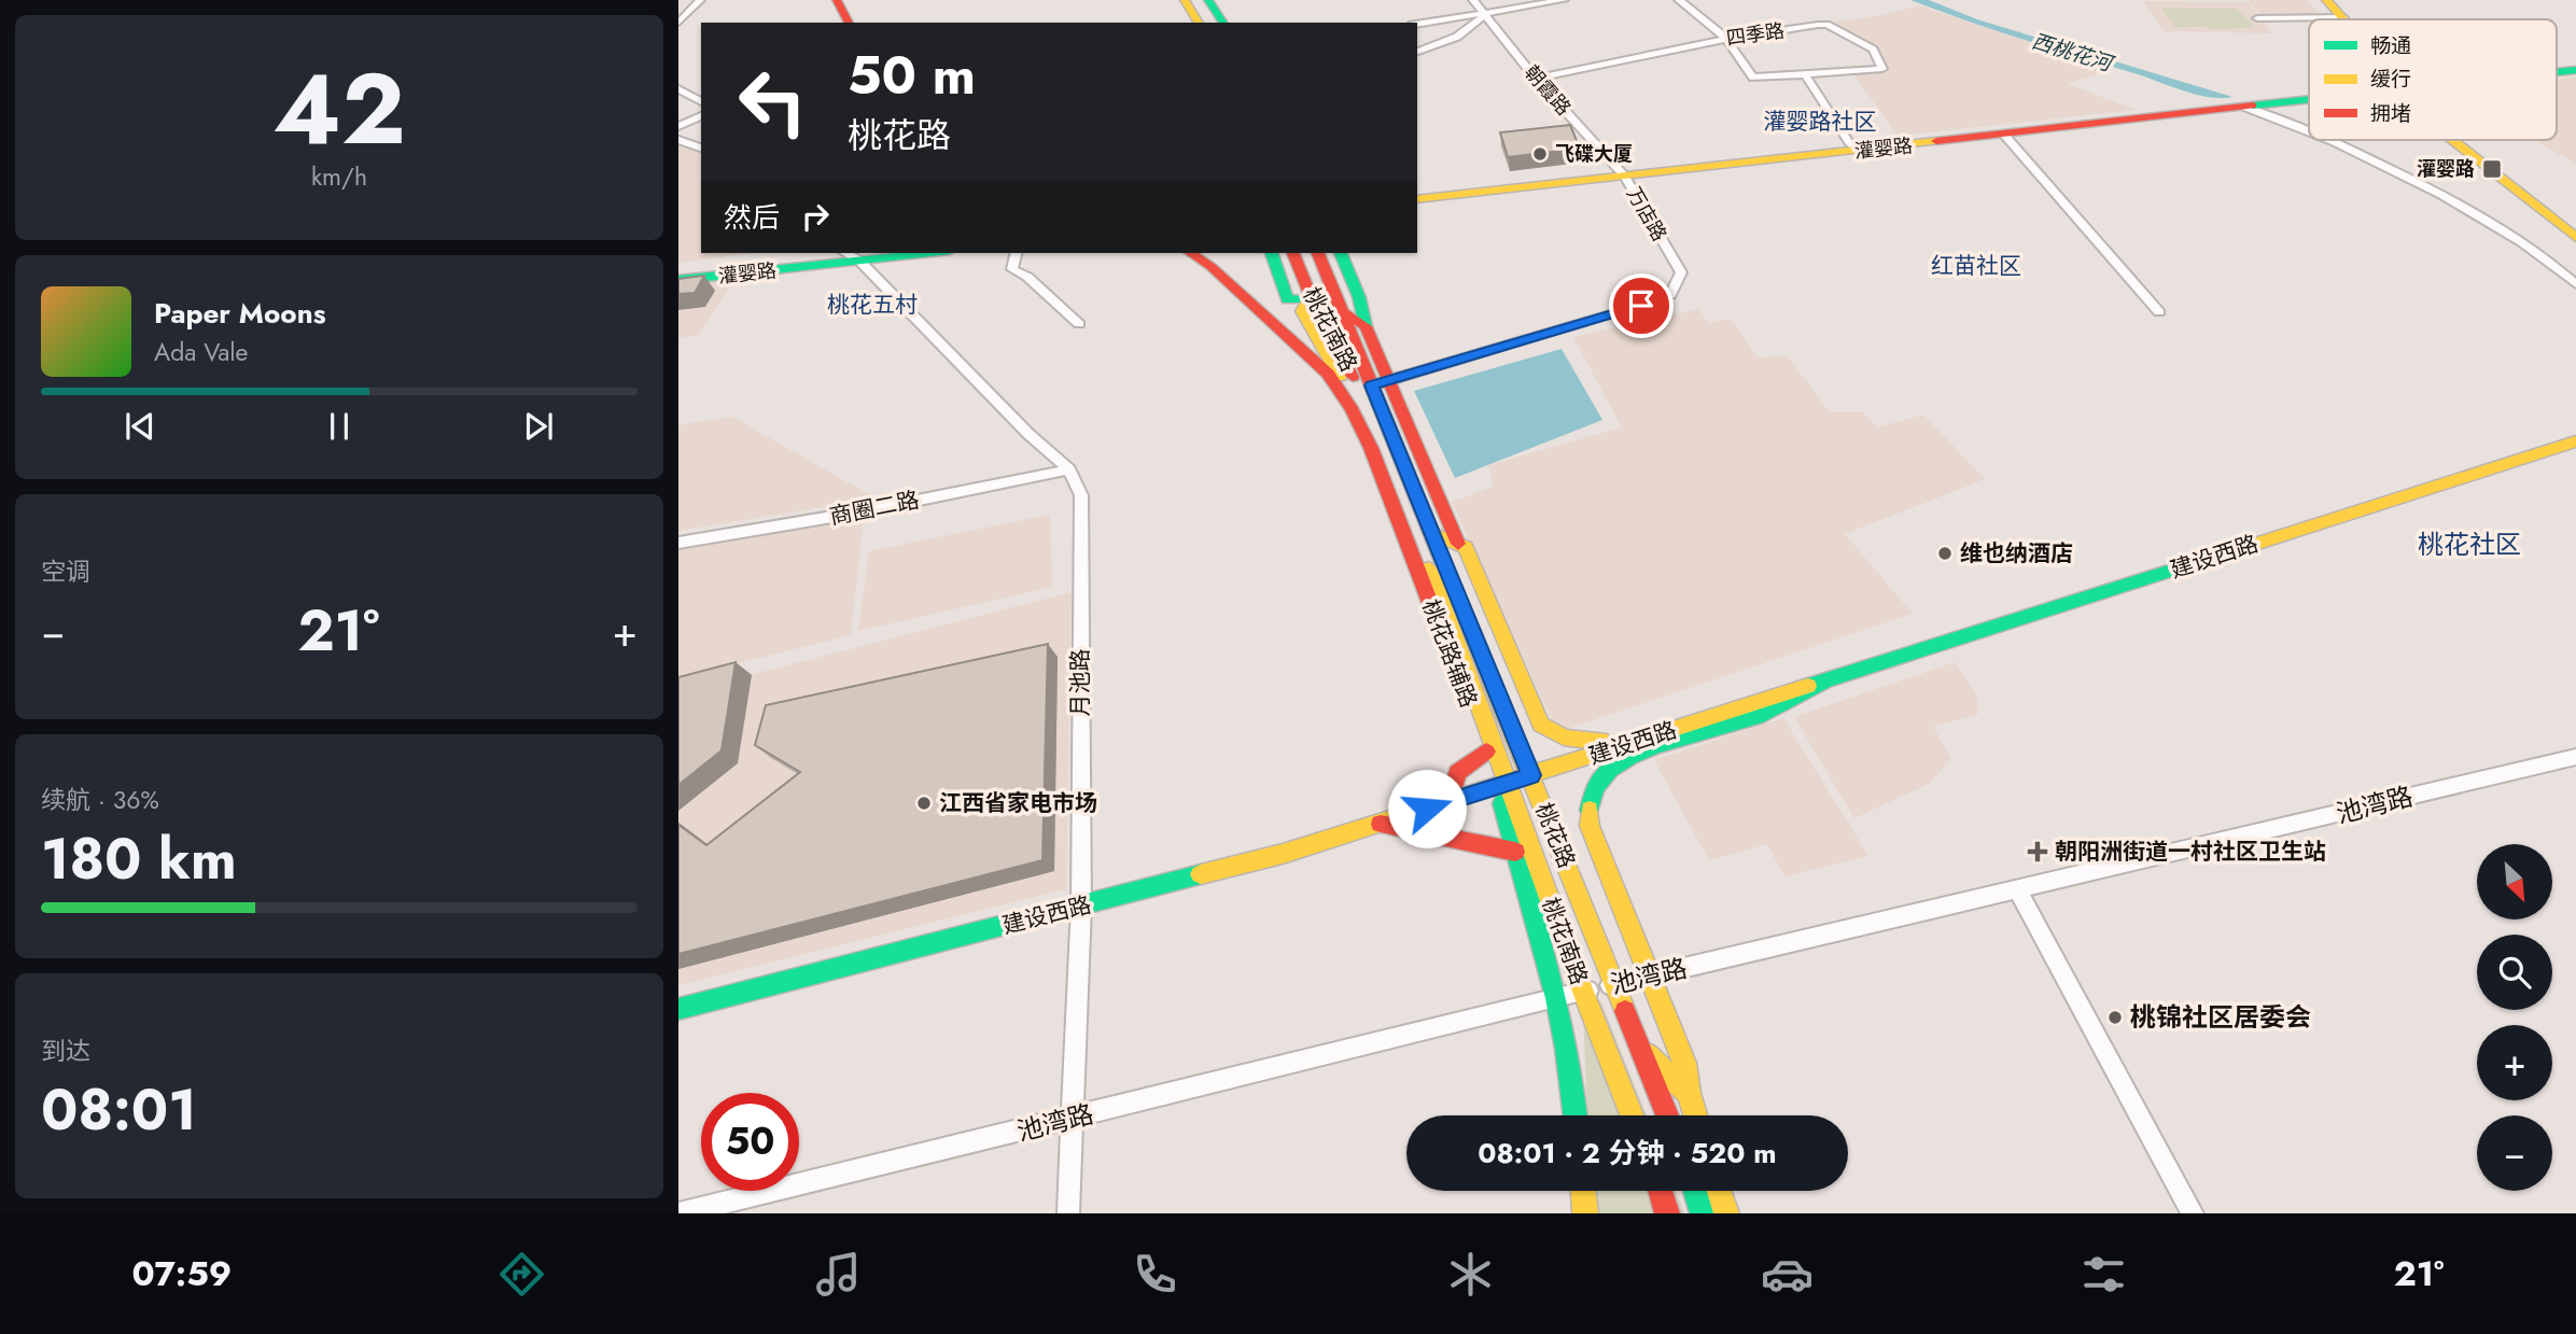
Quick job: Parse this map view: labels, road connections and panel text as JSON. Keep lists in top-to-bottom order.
{
  "streets": {
    "main road": [
      "灌婴路",
      "桃花南路",
      "建设西路",
      "桃花路辅路",
      "桃花路"
    ],
    "street": [
      "四季路",
      "朝霞路",
      "万店路",
      "商圈二路",
      "月池路",
      "池湾路"
    ]
  },
  "crossings": [
    ["四季路", "朝霞路"],
    ["朝霞路", "灌婴路"],
    ["朝霞路", "万店路"],
    ["灌婴路", "万店路"],
    ["万店路", "桃花路"],
    ["桃花南路", "建设西路"],
    ["桃花南路", "桃花路辅路"],
    ["桃花南路", "池湾路"],
    ["桃花南路", "桃花路"],
    ["商圈二路", "月池路"],
    ["建设西路", "桃花路辅路"],
    ["建设西路", "月池路"],
    ["建设西路", "桃花路"],
    ["桃花路辅路", "池湾路"],
    ["月池路", "池湾路"],
    ["池湾路", "桃花路"]
  ],
  "districts": [
    "灌婴路社区",
    "红苗社区",
    "桃花五村",
    "桃花社区"
  ],
  "water": ["西桃花河"],
  "places": {
    "other": [
      "飞碟大厦",
      "维也纳酒店",
      "江西省家电市场",
      "桃锦社区居委会"
    ],
    "transit": ["灌婴路"],
    "health": ["朝阳洲街道一村社区卫生站"]
  },
  "legend": ["畅通", "缓行", "拥堵"],
  "north": "bottom right",
  "page": {
    "tile": [
      ["42", "km/h"],
      "空调",
      ["续航 · 36%", "180 km"],
      ["到达", "08:01"]
    ],
    "turn": ["50 m", "桃花路"],
    "then": "然后",
    "song": ["Paper Moons", "Ada Vale"],
    "heat": ["−", "21°", "+"],
    "map_buttons": ["+", "−"],
    "limit": "50",
    "trip": "08:01 · 2 分钟 · 520 m",
    "tabs": ["07:59", "21°"]
  }
}
